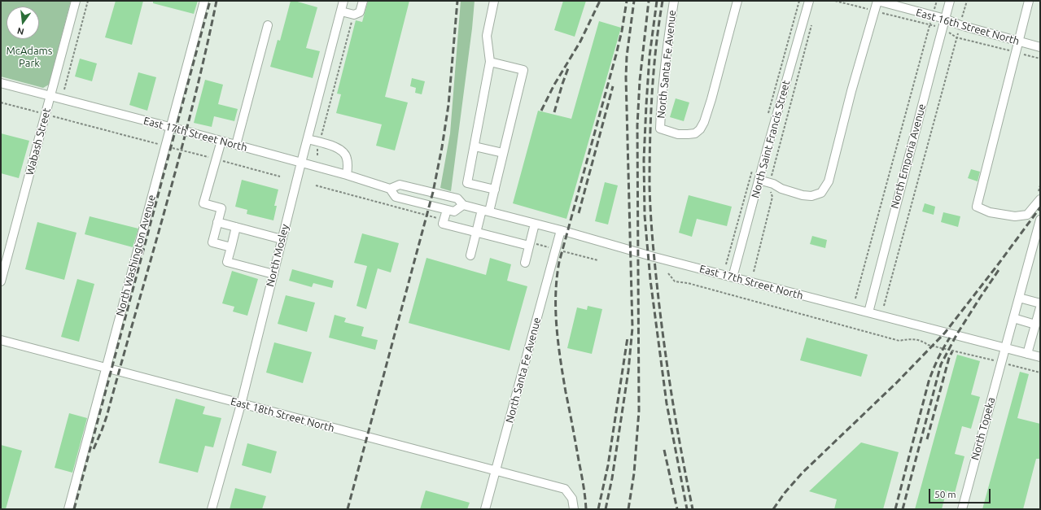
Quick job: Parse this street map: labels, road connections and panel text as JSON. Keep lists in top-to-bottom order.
{
  "streets": {
    "street": [
      "East 16th Street North",
      "North Santa Fe Avenue",
      "East 17th Street North",
      "North Saint Francis Street",
      "Wabash Street",
      "North Emporia Avenue",
      "North Washington Avenue",
      "North Mosley",
      "East 18th Street North",
      "North Topeka"
    ]
  },
  "crossings": [
    ["East 16th Street North", "North Emporia Avenue"],
    ["North Santa Fe Avenue", "East 17th Street North"],
    ["North Santa Fe Avenue", "East 18th Street North"],
    ["East 17th Street North", "North Saint Francis Street"],
    ["East 17th Street North", "Wabash Street"],
    ["East 17th Street North", "North Emporia Avenue"],
    ["East 17th Street North", "North Washington Avenue"],
    ["East 17th Street North", "North Mosley"],
    ["East 17th Street North", "North Topeka"],
    ["North Washington Avenue", "East 18th Street North"],
    ["North Mosley", "East 18th Street North"]
  ],
  "parks": ["McAdams Park"],
  "scale_bar": "50 m",
  "north": "bottom"
}
